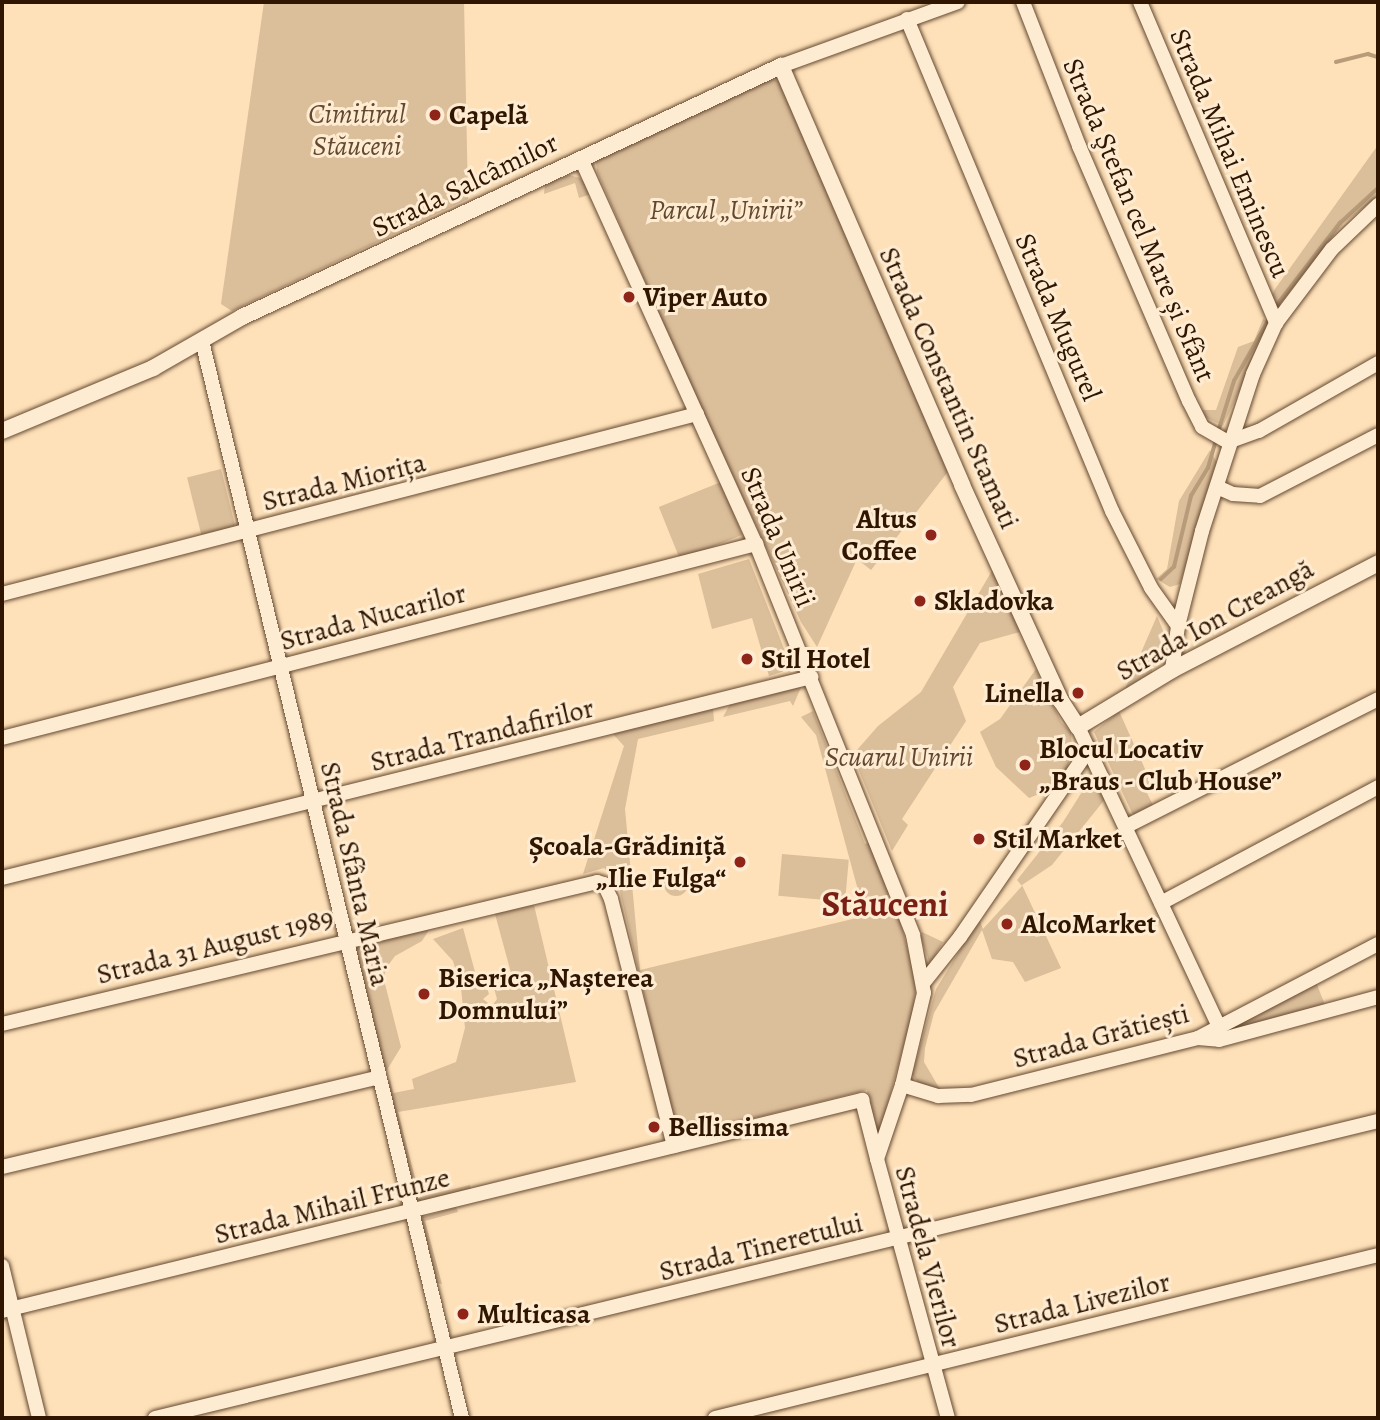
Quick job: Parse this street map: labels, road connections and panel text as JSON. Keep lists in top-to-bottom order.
{
  "streets": {
    "street": [
      "Strada Mihai Eminescu",
      "Strada Salcâmilor",
      "Strada Ştefan cel Mare și Sfânt",
      "Strada Mugurel",
      "Strada Constantin Stamati",
      "Strada Miorița",
      "Strada Unirii",
      "Strada Nucarilor",
      "Strada Ion Creangă",
      "Strada Trandafirilor",
      "Strada Sfânta Maria",
      "Strada 31 August 1989",
      "Strada Grătiești",
      "Strada Mihail Frunze",
      "Strada Tineretului",
      "Stradela Vierilor",
      "Strada Livezilor"
    ]
  },
  "crossings": [
    ["Strada Salcâmilor", "Strada Mugurel"],
    ["Strada Salcâmilor", "Strada Constantin Stamati"],
    ["Strada Salcâmilor", "Strada Unirii"],
    ["Strada Salcâmilor", "Strada Sfânta Maria"],
    ["Strada Constantin Stamati", "Strada Ion Creangă"],
    ["Strada Miorița", "Strada Unirii"],
    ["Strada Miorița", "Strada Sfânta Maria"],
    ["Strada Unirii", "Strada Nucarilor"],
    ["Strada Unirii", "Strada Trandafirilor"],
    ["Strada Unirii", "Stradela Vierilor"],
    ["Strada Nucarilor", "Strada Sfânta Maria"],
    ["Strada Trandafirilor", "Strada Sfânta Maria"],
    ["Strada Sfânta Maria", "Strada 31 August 1989"],
    ["Strada Sfânta Maria", "Strada Mihail Frunze"],
    ["Strada Sfânta Maria", "Strada Tineretului"],
    ["Strada 31 August 1989", "Strada Mihail Frunze"],
    ["Strada Grătiești", "Stradela Vierilor"],
    ["Strada Mihail Frunze", "Stradela Vierilor"],
    ["Strada Tineretului", "Stradela Vierilor"],
    ["Stradela Vierilor", "Strada Livezilor"]
  ],
  "districts": ["Stăuceni"],
  "parks": ["Cimitirul Stăuceni", "Parcul „Unirii”", "Scuarul Unirii"],
  "places": [
    "Capelă",
    "Viper Auto",
    "Altus Coffee",
    "Skladovka",
    "Stil Hotel",
    "Linella",
    "Blocul Locativ „Braus - Club House”",
    "Stil Market",
    "Școala-Grădiniță „Ilie Fulga“",
    "AlcoMarket",
    "Biserica „Nașterea Domnului”",
    "Bellissima",
    "Multicasa"
  ]
}
